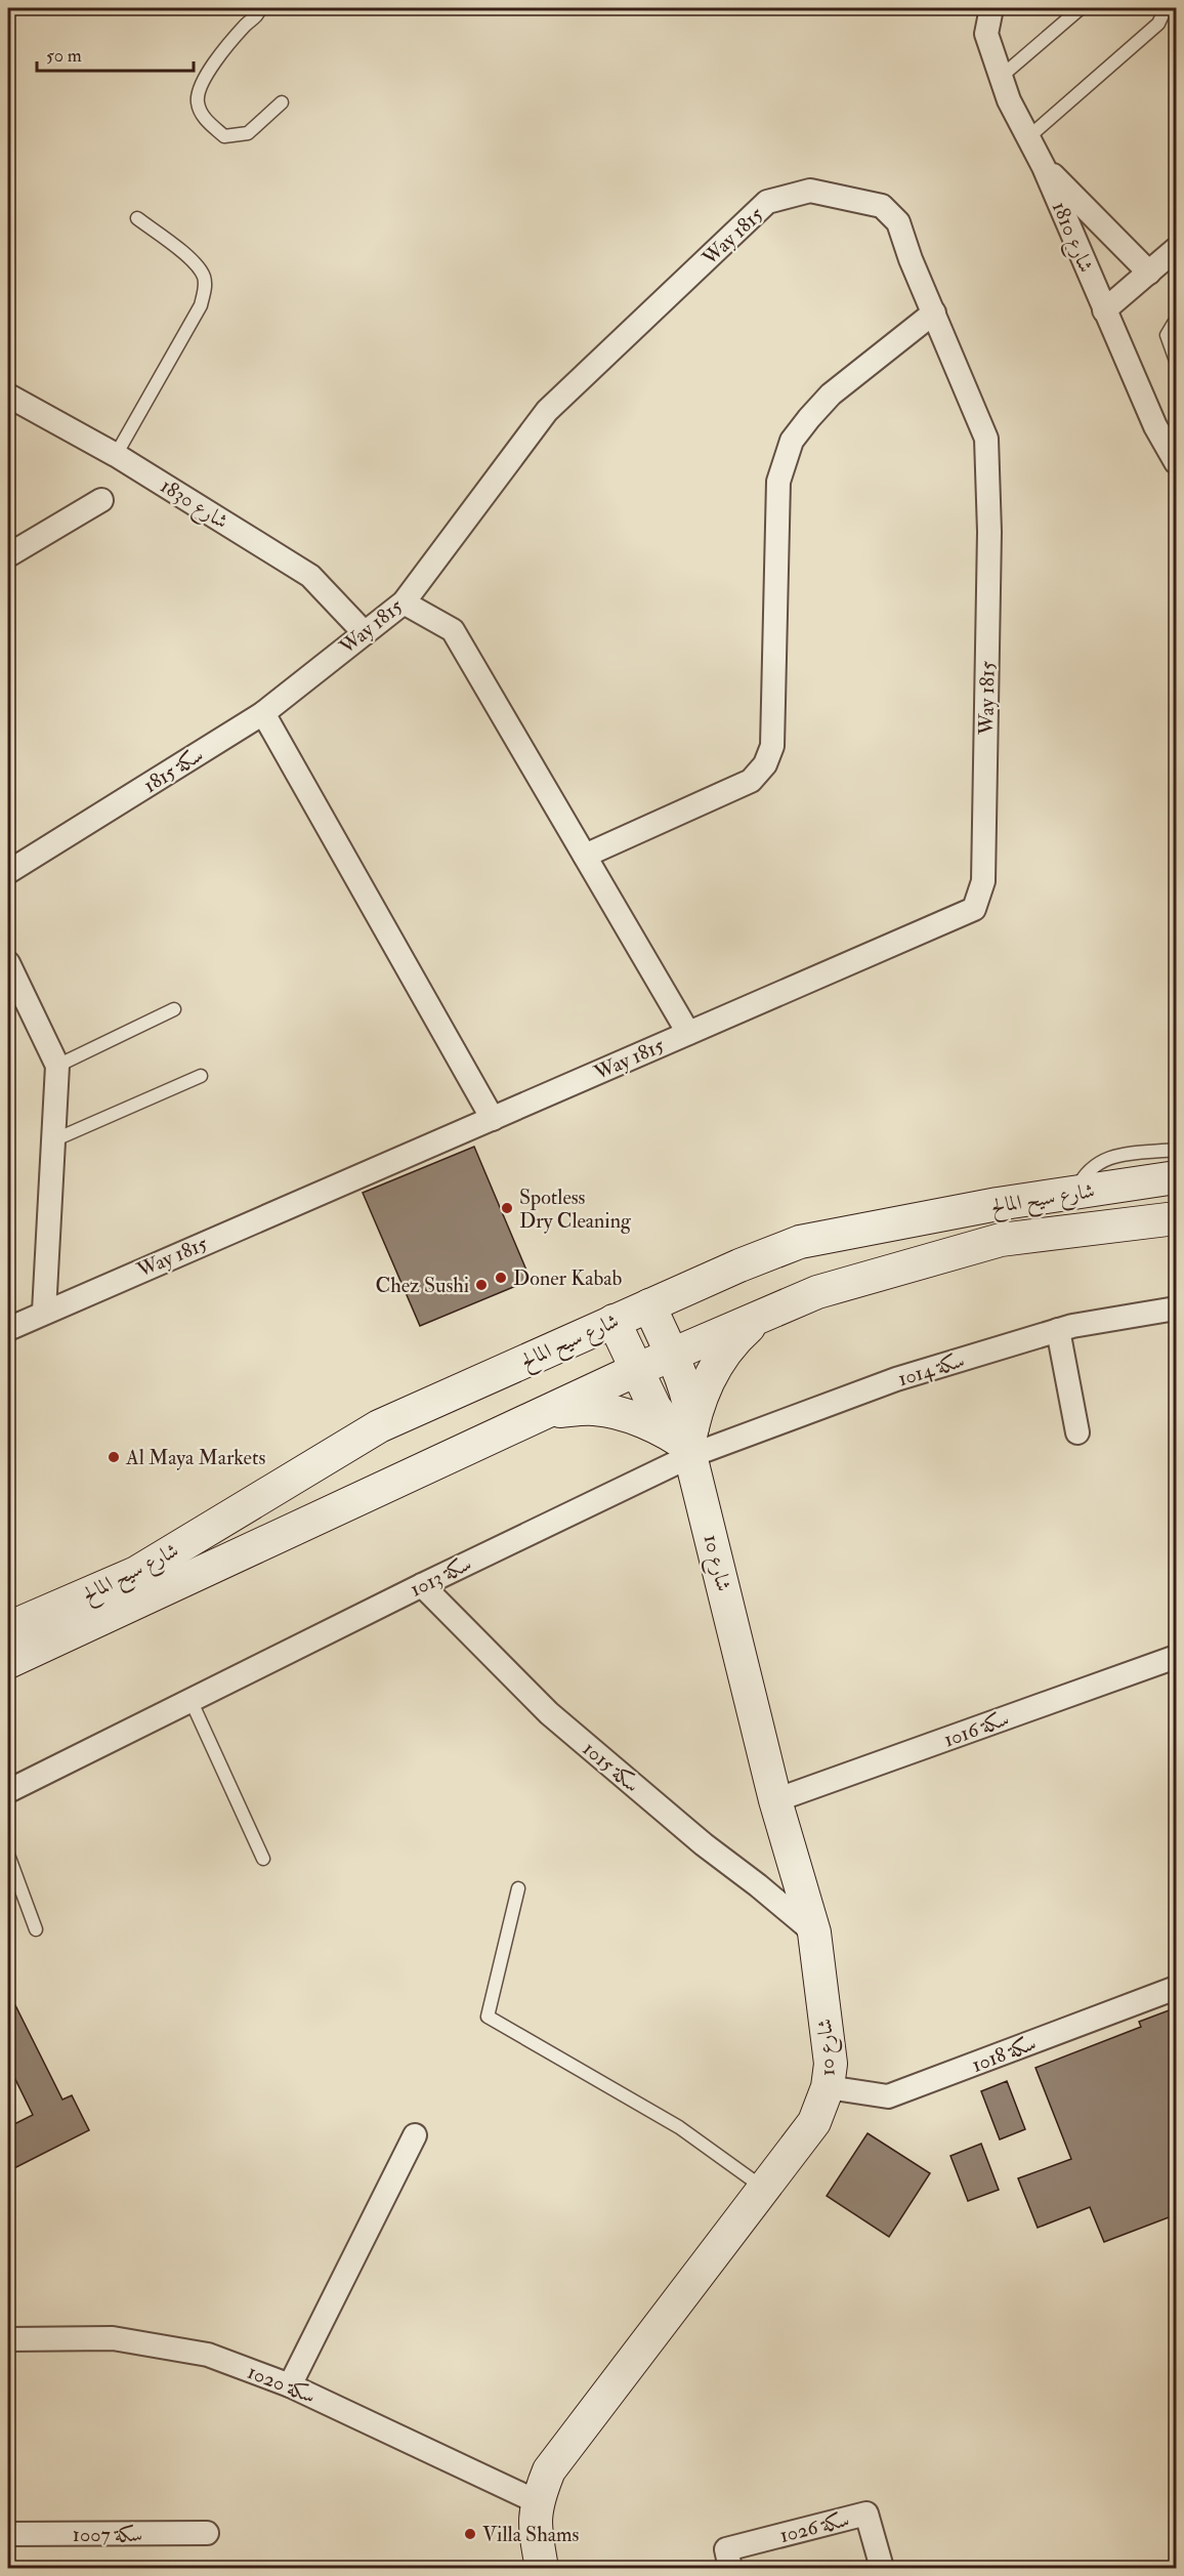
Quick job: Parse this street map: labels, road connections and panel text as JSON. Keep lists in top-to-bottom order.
{
  "streets": {
    "street": [
      "Way 1815",
      "شارع 1810",
      "1830 شارع",
      "سكة 1815",
      "شارع سيح المالح",
      "سكة 1014",
      "شارع 10",
      "سكة 1013",
      "سكة 1016",
      "سكة 1015",
      "سكة 1018",
      "سكة 1020",
      "سكة 1026",
      "سكة 1007"
    ]
  },
  "crossings": [
    ["Way 1815", "1830 شارع"],
    ["Way 1815", "سكة 1815"],
    ["شارع سيح المالح", "شارع 10"],
    ["سكة 1014", "شارع 10"],
    ["سكة 1014", "سكة 1013"],
    ["شارع 10", "سكة 1013"],
    ["شارع 10", "سكة 1016"],
    ["شارع 10", "سكة 1015"],
    ["شارع 10", "سكة 1018"],
    ["شارع 10", "سكة 1020"],
    ["سكة 1013", "سكة 1015"]
  ],
  "places": [
    "Spotless Dry Cleaning",
    "Doner Kabab",
    "Chez Sushi",
    "Al Maya Markets",
    "Villa Shams"
  ],
  "scale_bar": "50 m"
}
